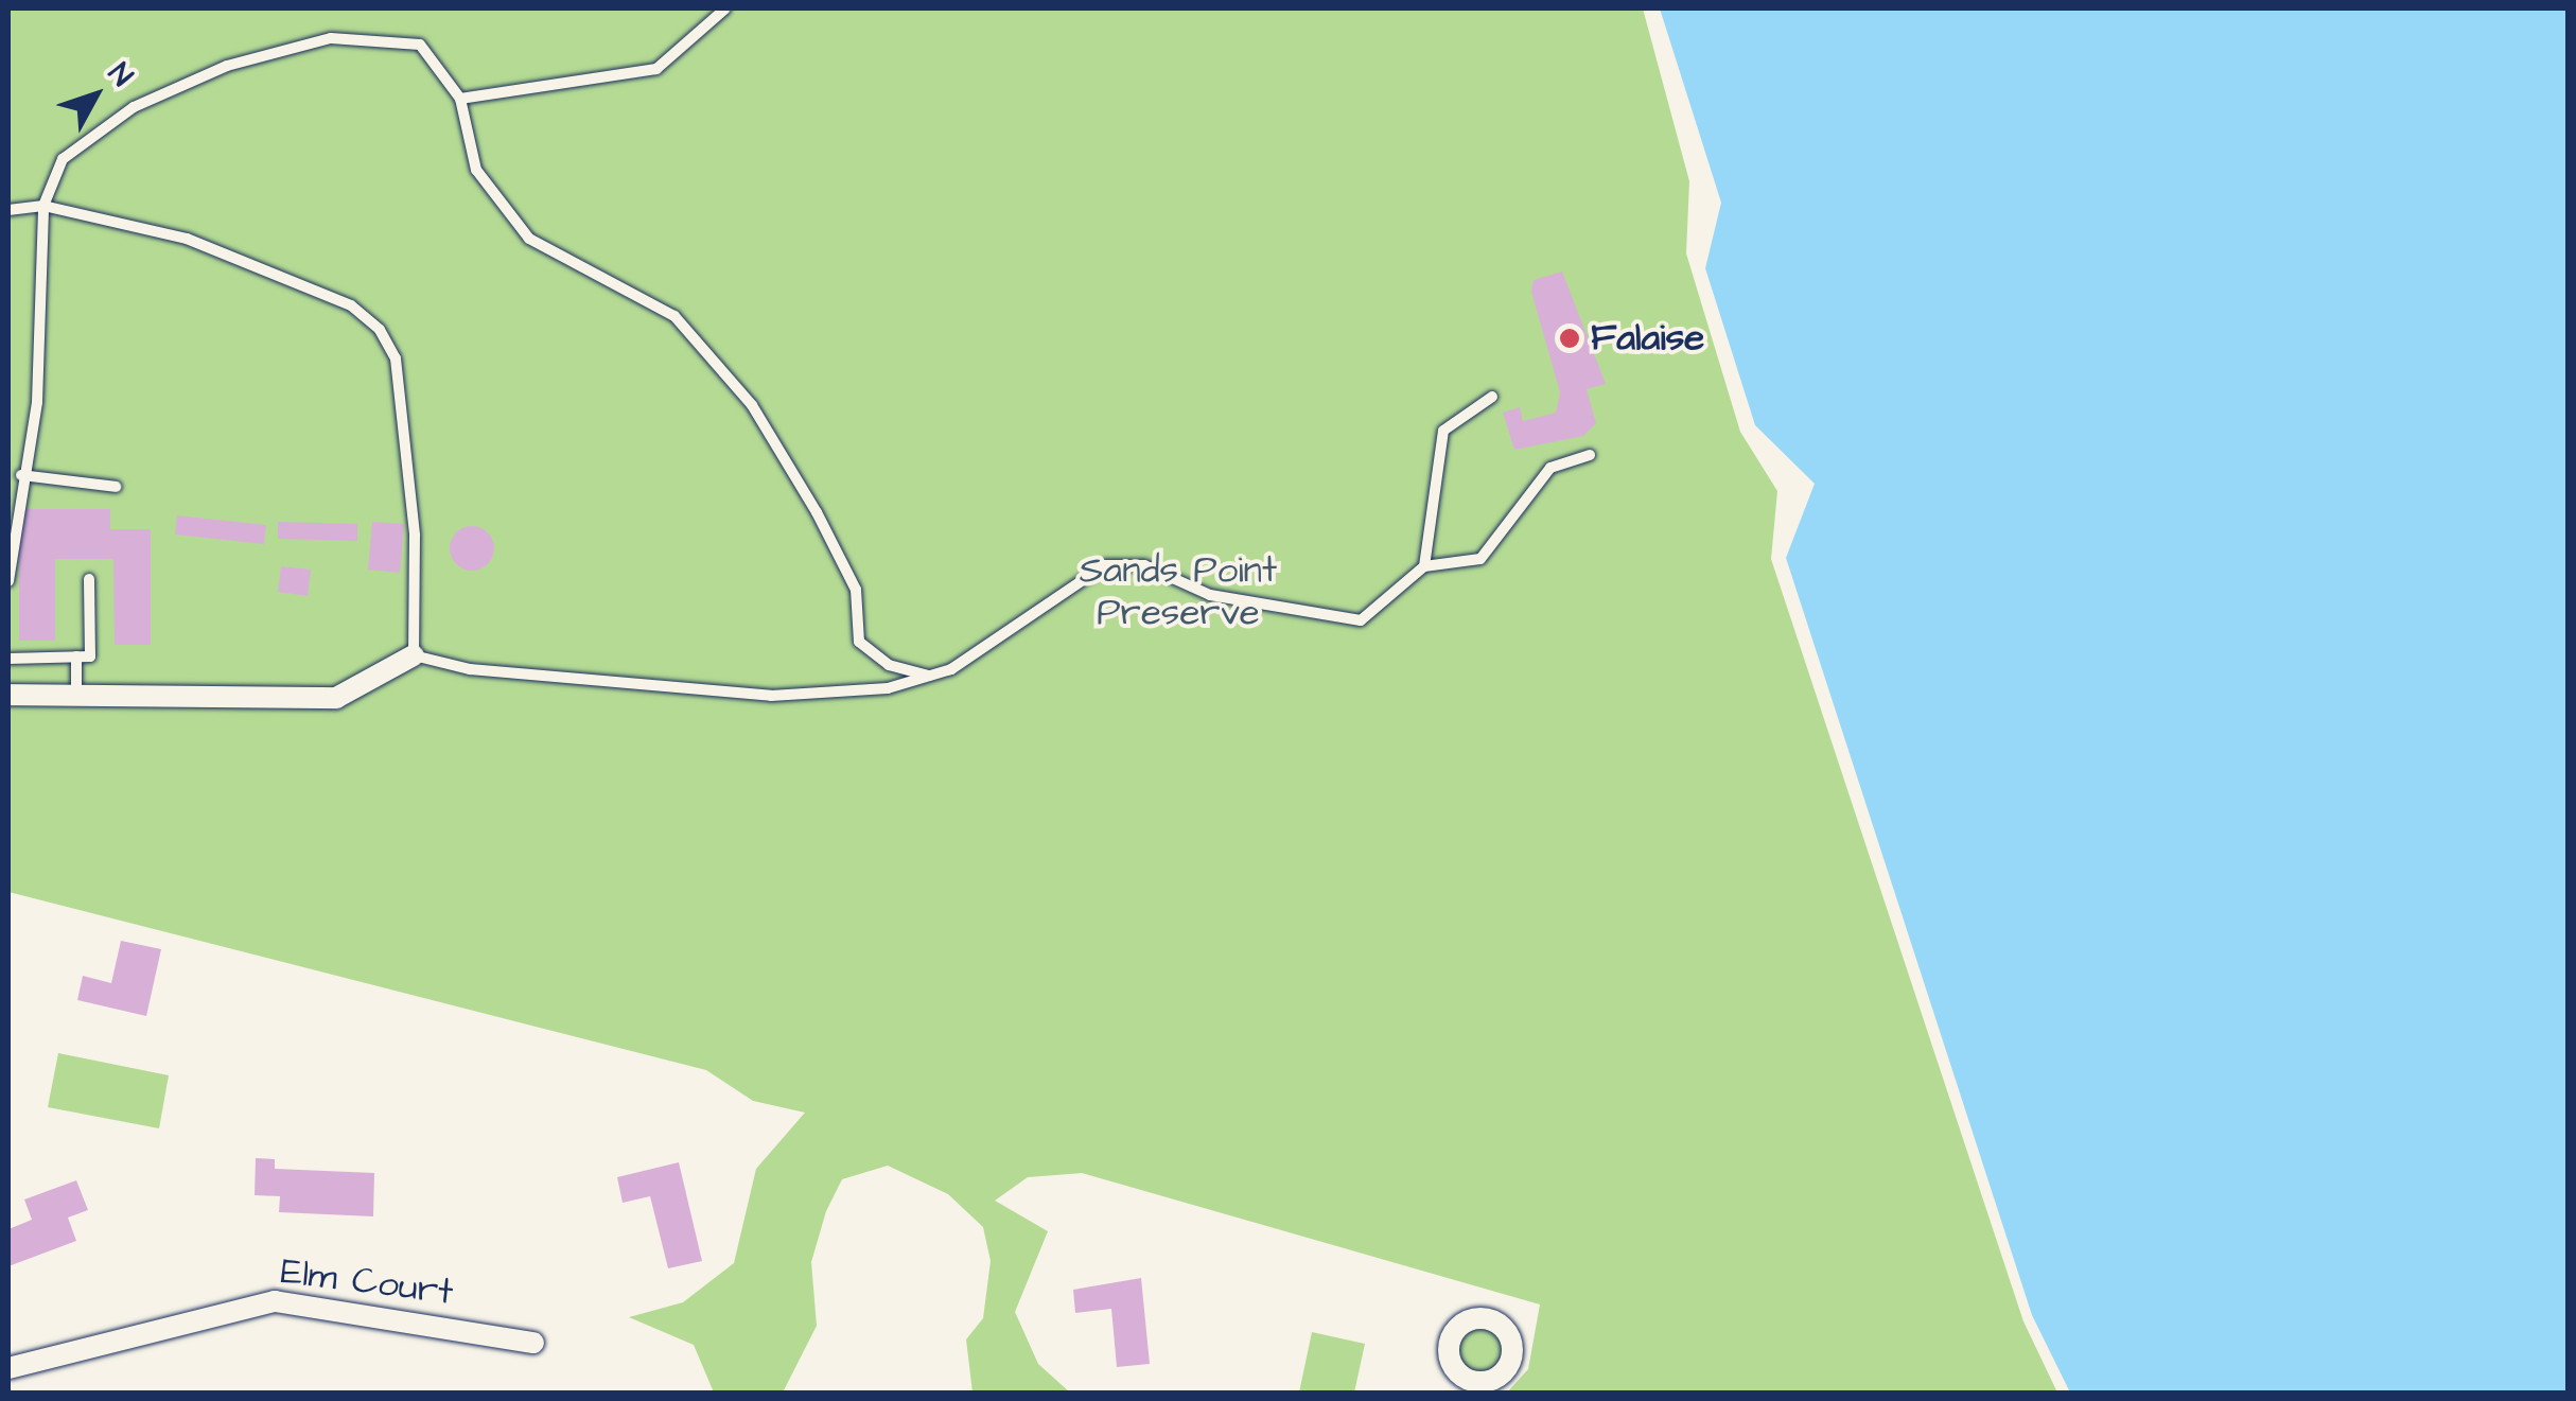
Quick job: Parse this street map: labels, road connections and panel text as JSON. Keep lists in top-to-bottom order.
{
  "streets": {
    "street": ["Elm Court"]
  },
  "parks": ["Sands Point Preserve"],
  "places": ["Falaise"],
  "north": "top right"
}
